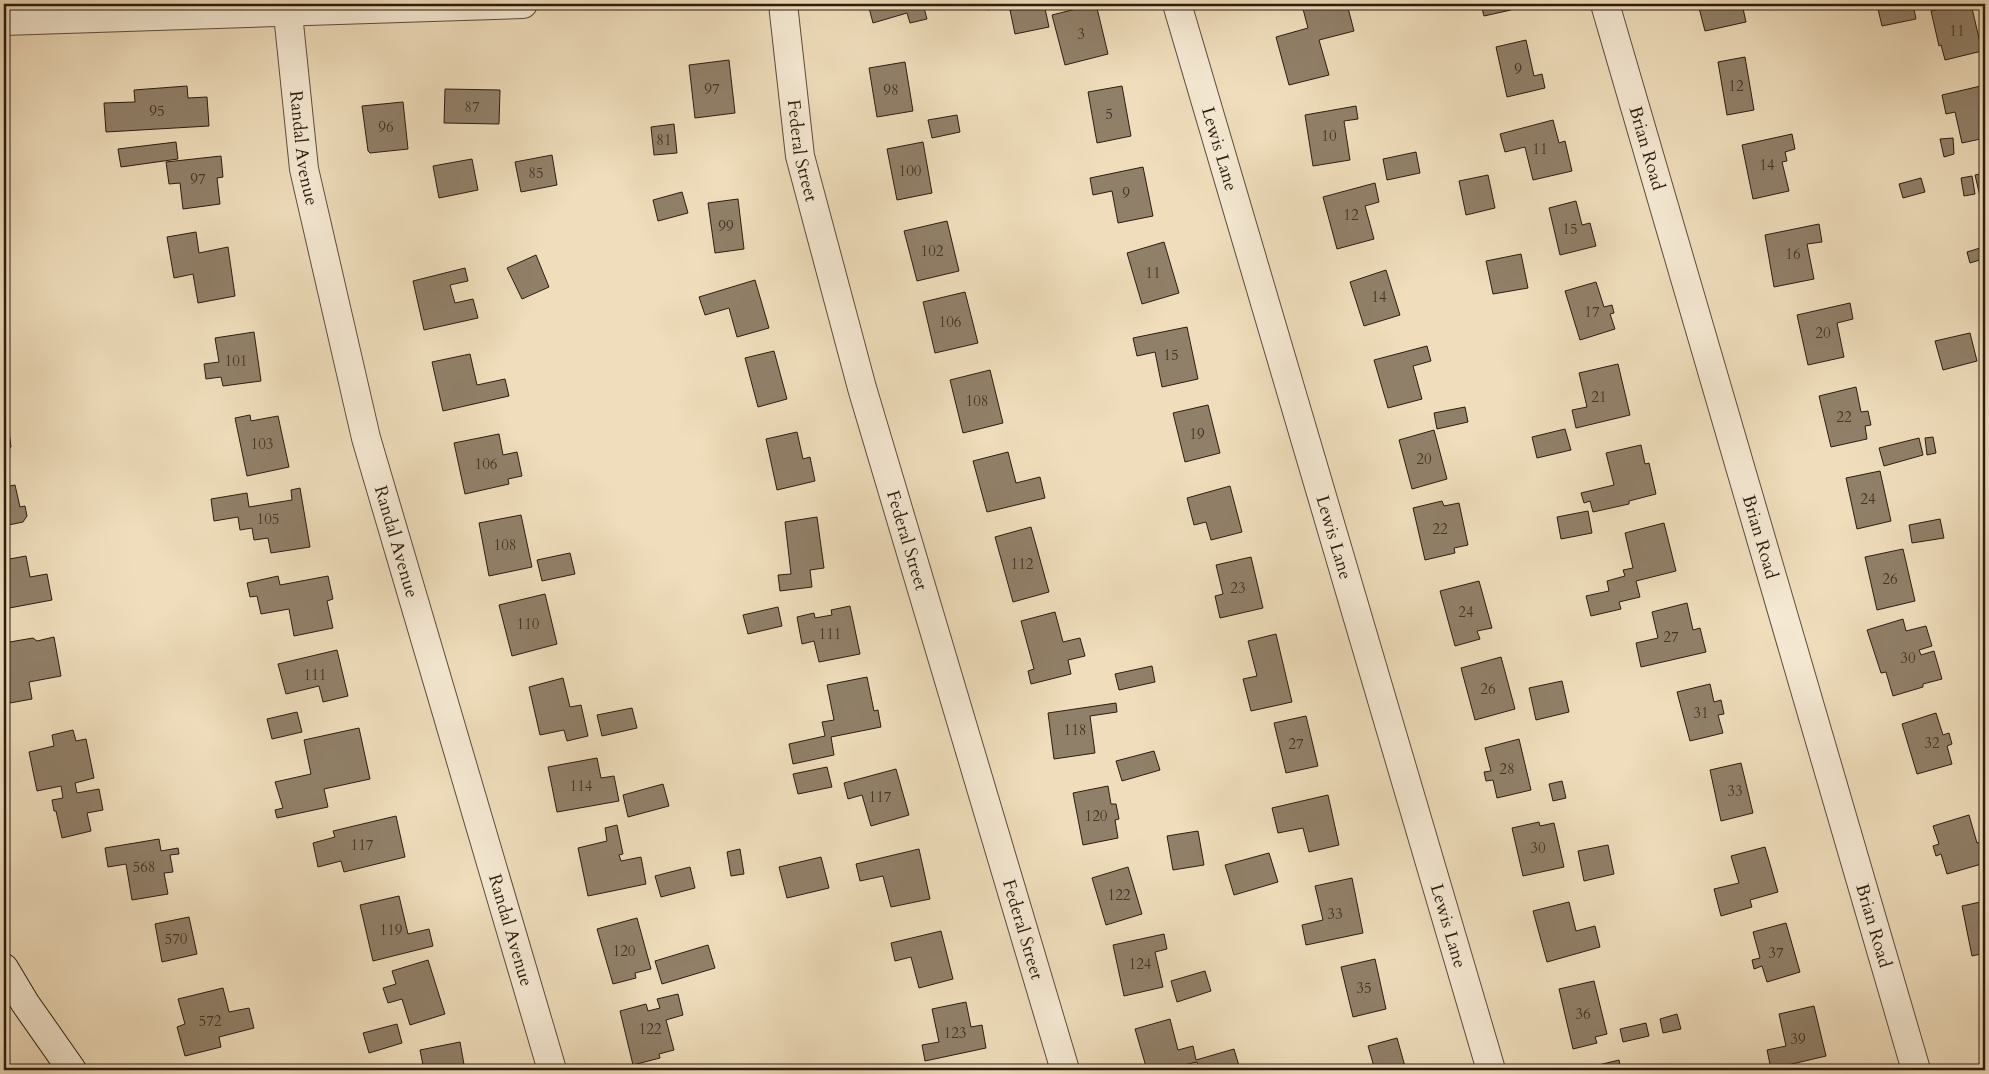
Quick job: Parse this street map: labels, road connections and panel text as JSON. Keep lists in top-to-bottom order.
{
  "streets": {
    "street": [
      "Randal Avenue",
      "Brian Road",
      "Lewis Lane",
      "Federal Street"
    ]
  },
  "house_numbers": [
    "11",
    "3",
    "9",
    "12",
    "97",
    "98",
    "87",
    "95",
    "5",
    "96",
    "10",
    "81",
    "11",
    "14",
    "100",
    "85",
    "97",
    "9",
    "12",
    "99",
    "15",
    "102",
    "16",
    "11",
    "14",
    "17",
    "106",
    "20",
    "15",
    "101",
    "21",
    "108",
    "22",
    "19",
    "103",
    "20",
    "106",
    "24",
    "105",
    "22",
    "108",
    "112",
    "26",
    "23",
    "24",
    "110",
    "111",
    "27",
    "30",
    "111",
    "26",
    "31",
    "118",
    "32",
    "27",
    "28",
    "114",
    "33",
    "117",
    "120",
    "117",
    "30",
    "568",
    "122",
    "33",
    "119",
    "570",
    "120",
    "37",
    "124",
    "35",
    "36",
    "572",
    "122",
    "123",
    "39"
  ]
}
